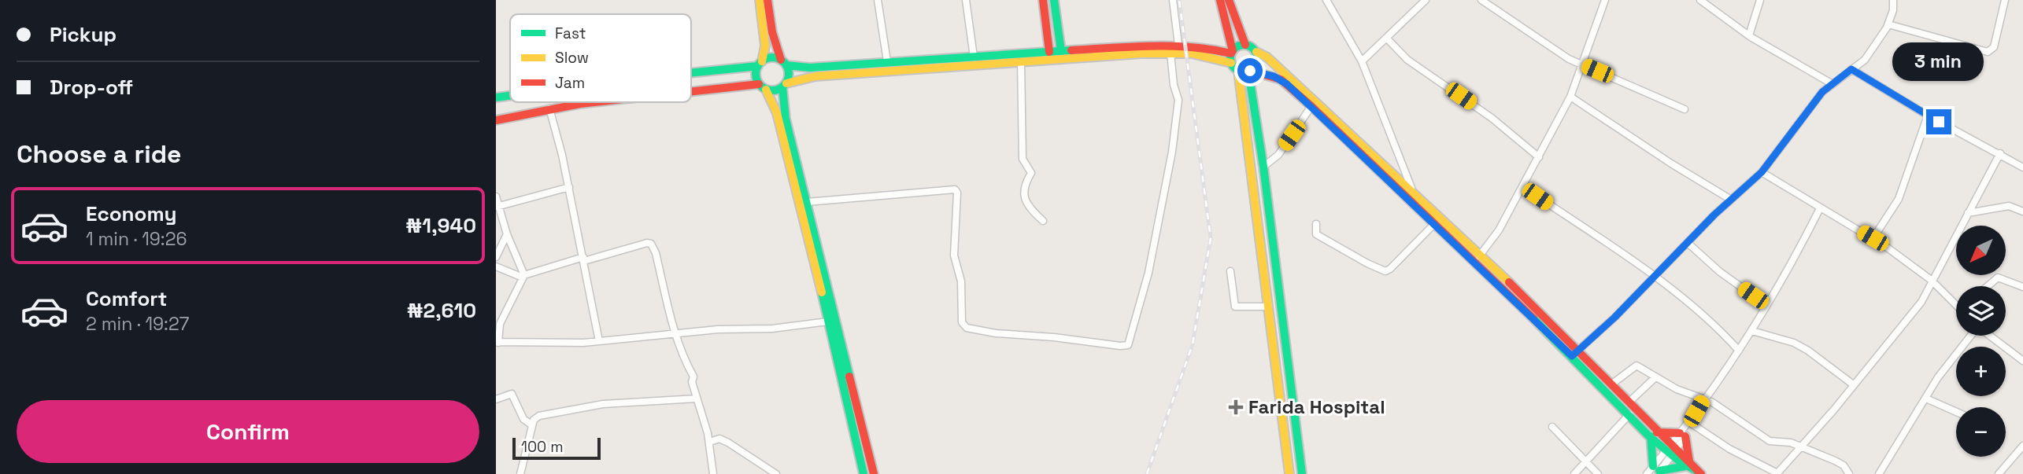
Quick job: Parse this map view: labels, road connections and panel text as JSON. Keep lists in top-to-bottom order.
{
  "places": {
    "health": ["Farida Hospital"]
  },
  "legend": ["Fast", "Slow", "Jam"],
  "scale_bar": "100 m",
  "north": "bottom left",
  "page": {
    "banner": ["Pickup", "Drop-off"],
    "bubble": "3 min",
    "heading": "Choose a ride",
    "list": [
      {
        "name": "Economy",
        "note": "1 min · 19:26",
        "value": "₦1,940"
      },
      {
        "name": "Comfort",
        "note": "2 min · 19:27",
        "value": "₦2,610"
      }
    ],
    "map_buttons": ["+", "−"],
    "buttons": "Confirm",
    "scale": "100 m"
  }
}
